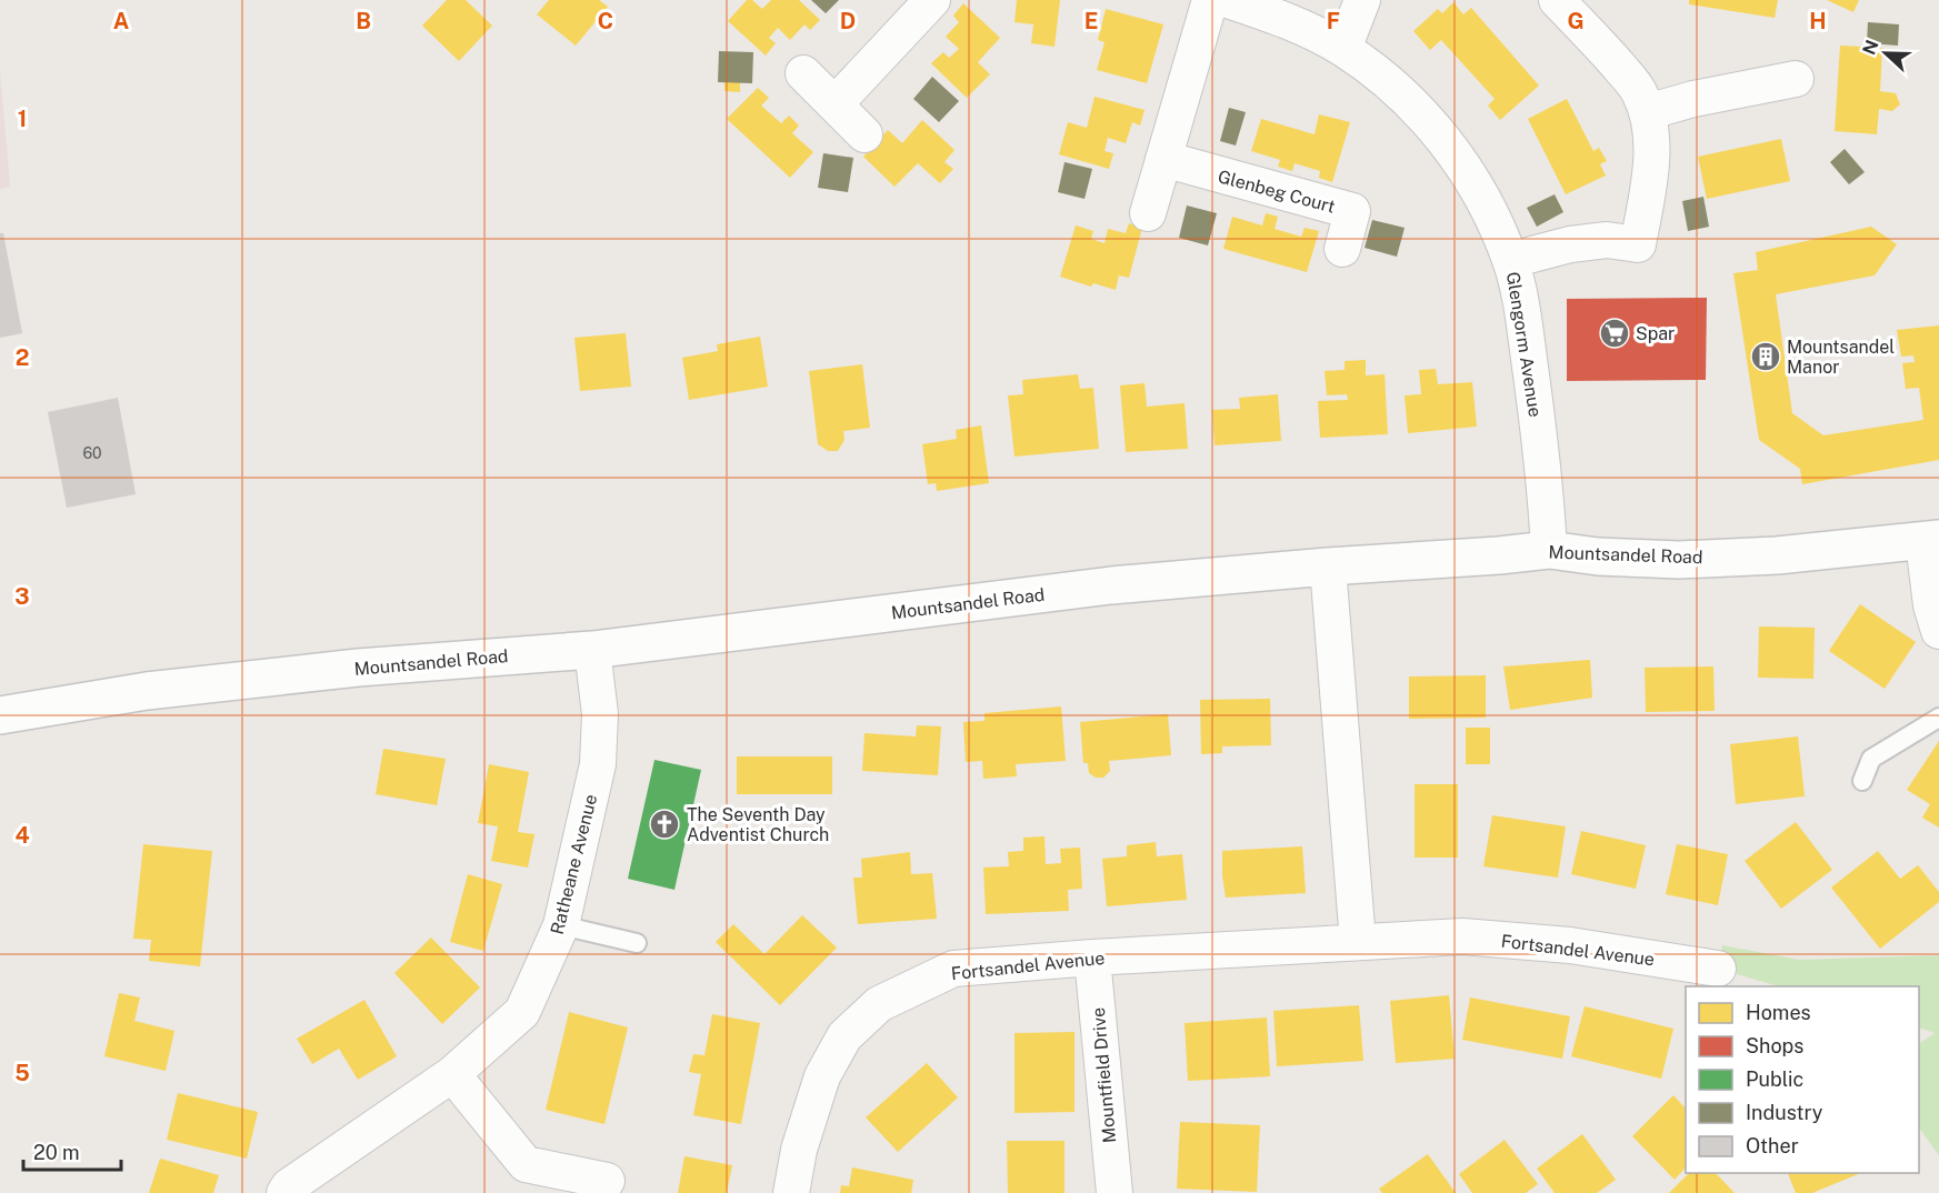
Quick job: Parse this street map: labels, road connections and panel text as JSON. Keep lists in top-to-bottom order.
{
  "streets": {
    "street": [
      "Glenbeg Court",
      "Glengorm Avenue",
      "Mountsandel Road",
      "Ratheane Avenue",
      "Fortsandel Avenue",
      "Mountfield Drive"
    ]
  },
  "crossings": [
    ["Glengorm Avenue", "Mountsandel Road"],
    ["Mountsandel Road", "Ratheane Avenue"],
    ["Fortsandel Avenue", "Mountfield Drive"]
  ],
  "places": {
    "supermarket": ["Spar"],
    "building": ["Mountsandel Manor"],
    "church": ["The Seventh Day Adventist Church"]
  },
  "house_numbers": ["60"],
  "legend": [
    "Homes",
    "Shops",
    "Public",
    "Industry",
    "Other"
  ],
  "scale_bar": "20 m",
  "north": "left",
  "grid": {
    "columns": [
      "A",
      "B",
      "C",
      "D",
      "E",
      "F",
      "G",
      "H"
    ],
    "rows": [
      "1",
      "2",
      "3",
      "4",
      "5"
    ]
  }
}
